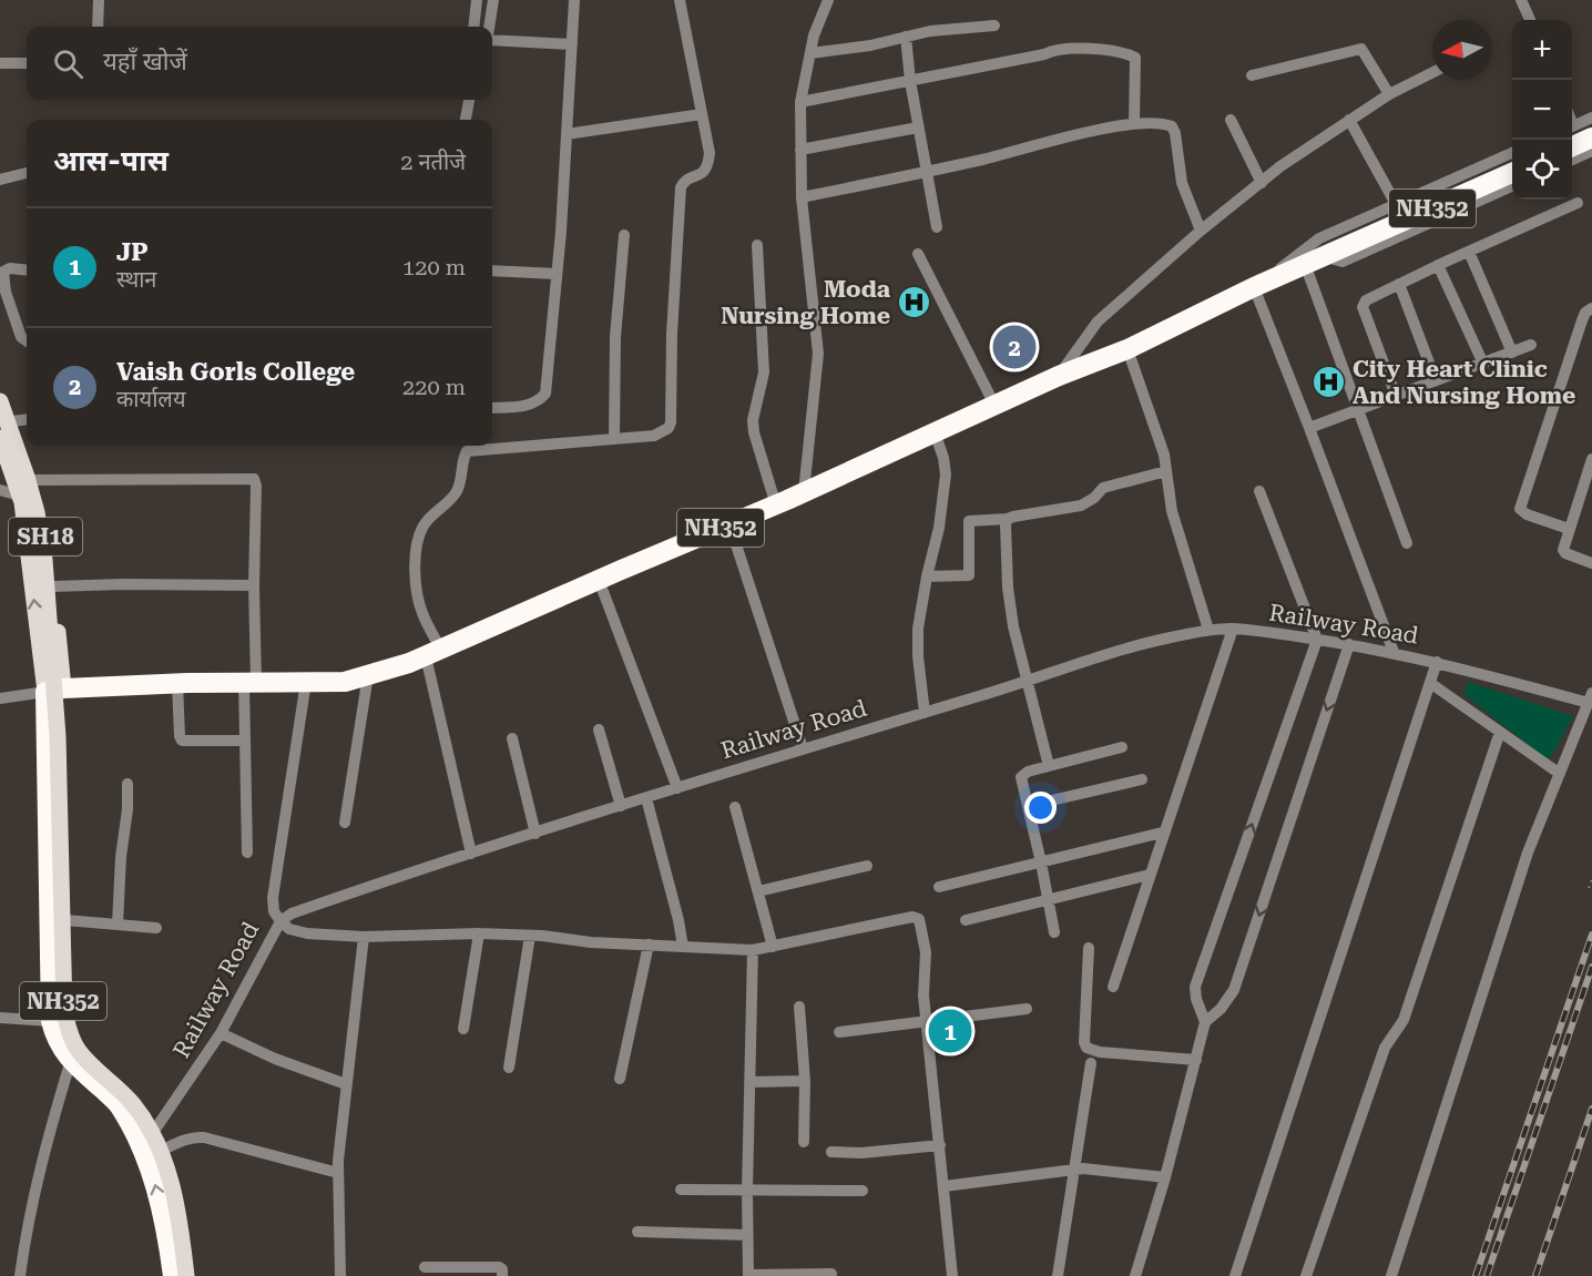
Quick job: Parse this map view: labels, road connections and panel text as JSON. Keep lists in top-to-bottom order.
{
  "streets": {
    "highway": ["NH352"],
    "main road": ["SH18"],
    "street": ["Railway Road"]
  },
  "crossings": [
    ["NH352", "SH18"],
    ["NH352", "Railway Road"]
  ],
  "places": {
    "hospital": ["Moda Nursing Home", "City Heart Clinic And Nursing Home"]
  },
  "north": "left",
  "page": {
    "map_buttons": ["+", "−"],
    "search": "यहाँ खोजें",
    "heading": ["आस-पास", "2 नतीजे"],
    "list": [
      {
        "mark": "1",
        "name": "JP",
        "note": "स्थान",
        "value": "120 m"
      },
      {
        "mark": "2",
        "name": "Vaish Gorls College",
        "note": "कार्यालय",
        "value": "220 m"
      }
    ],
    "pins": ["2", "1"]
  }
}
